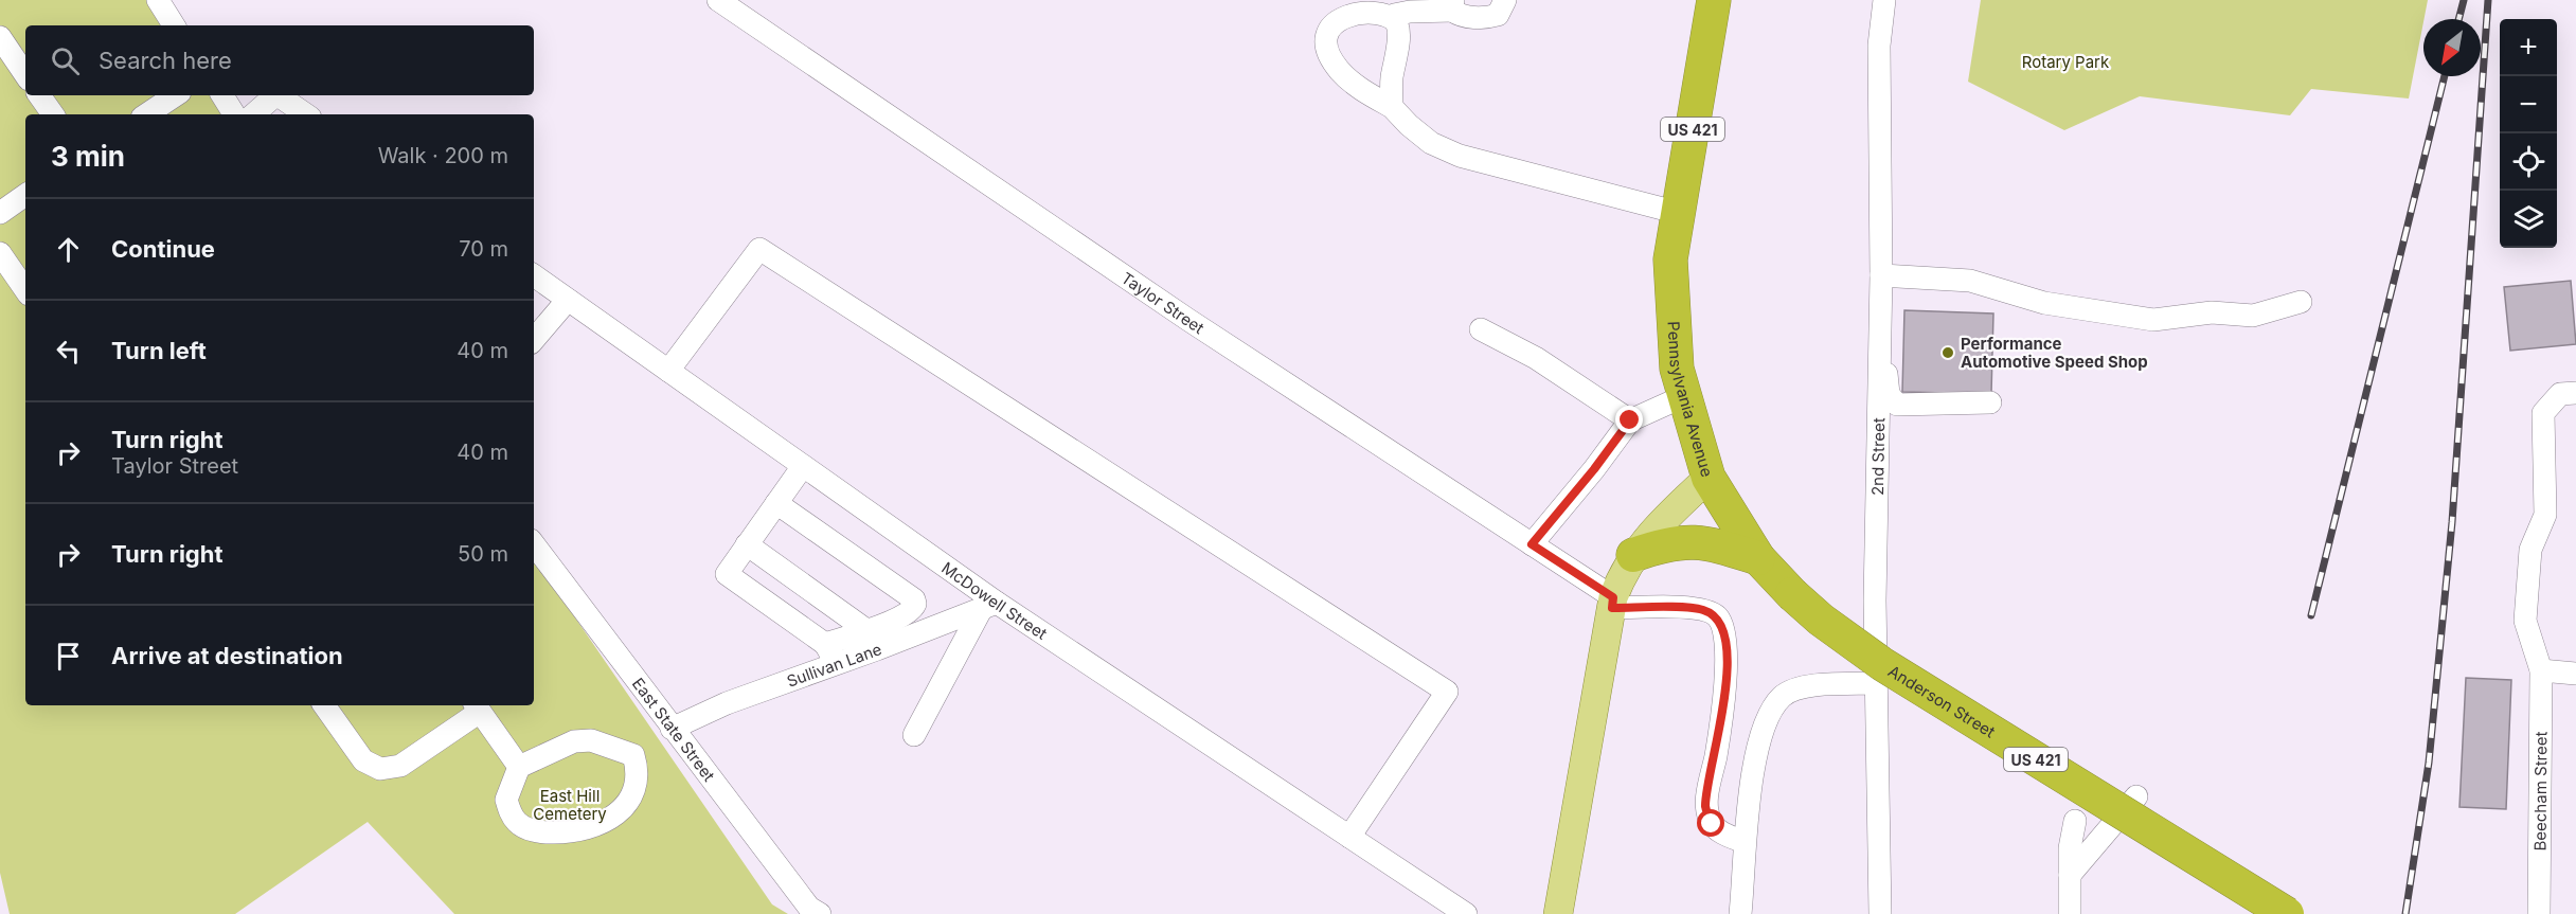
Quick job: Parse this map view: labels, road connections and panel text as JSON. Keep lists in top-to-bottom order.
{
  "streets": {
    "highway": ["US 421", "Pennsylvania Avenue", "Anderson Street"],
    "street": [
      "Taylor Street",
      "2nd Street",
      "McDowell Street",
      "Sullivan Lane",
      "East State Street",
      "Beecham Street"
    ]
  },
  "crossings": [
    ["Taylor Street", "Pennsylvania Avenue"],
    ["Pennsylvania Avenue", "Anderson Street"],
    ["McDowell Street", "Sullivan Lane"],
    ["Sullivan Lane", "East State Street"]
  ],
  "parks": ["Rotary Park", "East Hill Cemetery"],
  "places": ["Performance Automotive Speed Shop"],
  "north": "bottom left",
  "page": {
    "map_buttons": ["+", "−"],
    "search": "Search here",
    "heading": ["3 min", "Walk · 200 m"],
    "list": [
      ["Continue", "70 m"],
      ["Turn left", "40 m"],
      ["Turn right", "Taylor Street", "40 m"],
      ["Turn right", "50 m"],
      "Arrive at destination"
    ]
  }
}
